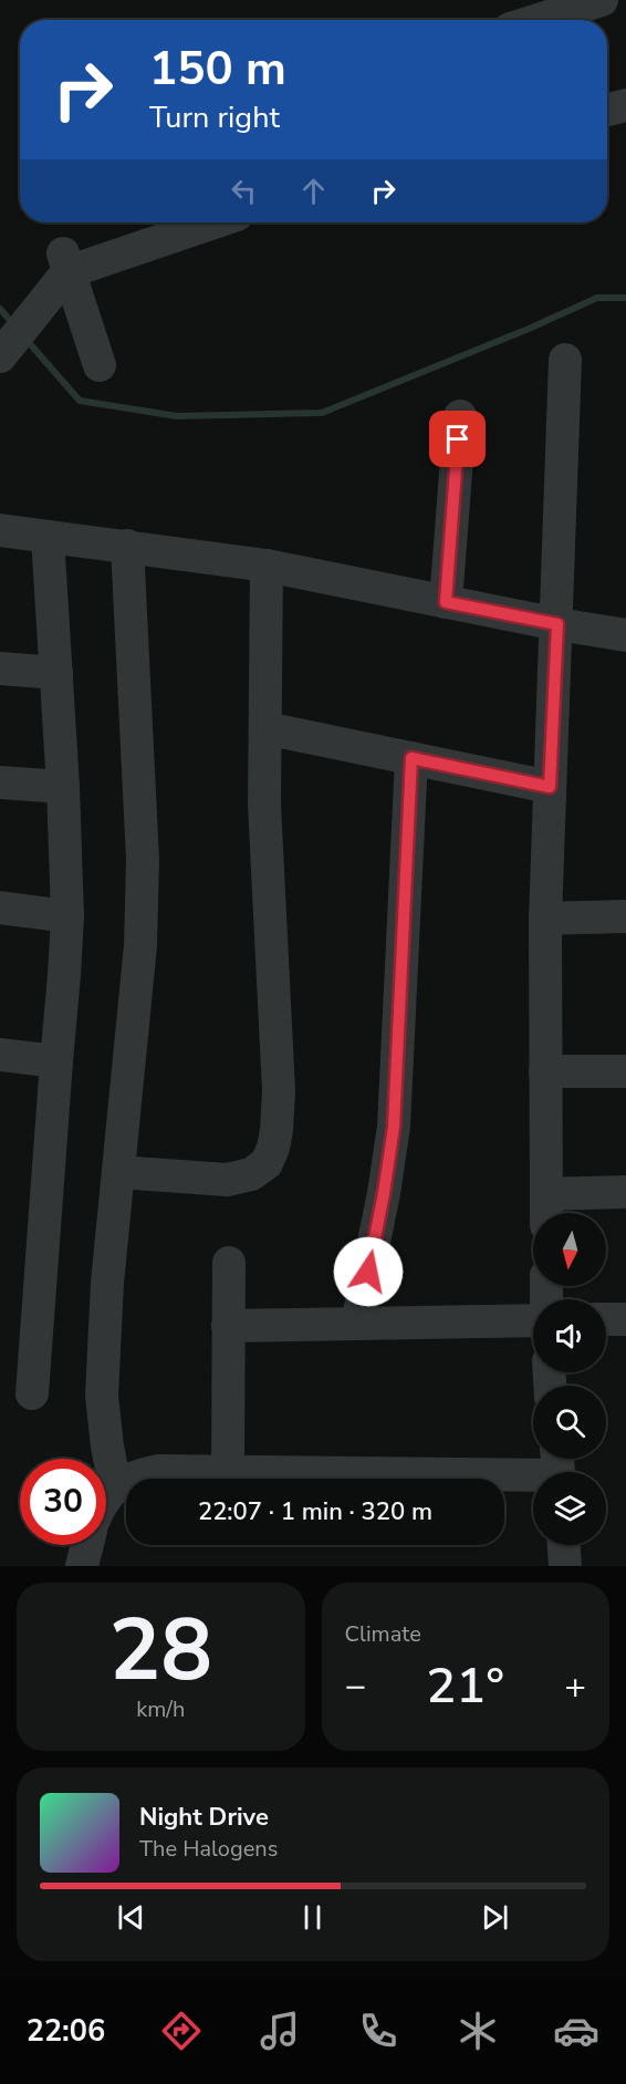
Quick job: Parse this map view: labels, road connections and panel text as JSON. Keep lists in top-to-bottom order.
{
  "north": "bottom",
  "page": {
    "turn": ["150 m", "Turn right"],
    "limit": "30",
    "trip": "22:07 · 1 min · 320 m",
    "tile": [
      ["28", "km/h"],
      "Climate"
    ],
    "heat": ["−", "21°", "+"],
    "song": ["Night Drive", "The Halogens"],
    "tabs": "22:06"
  }
}
